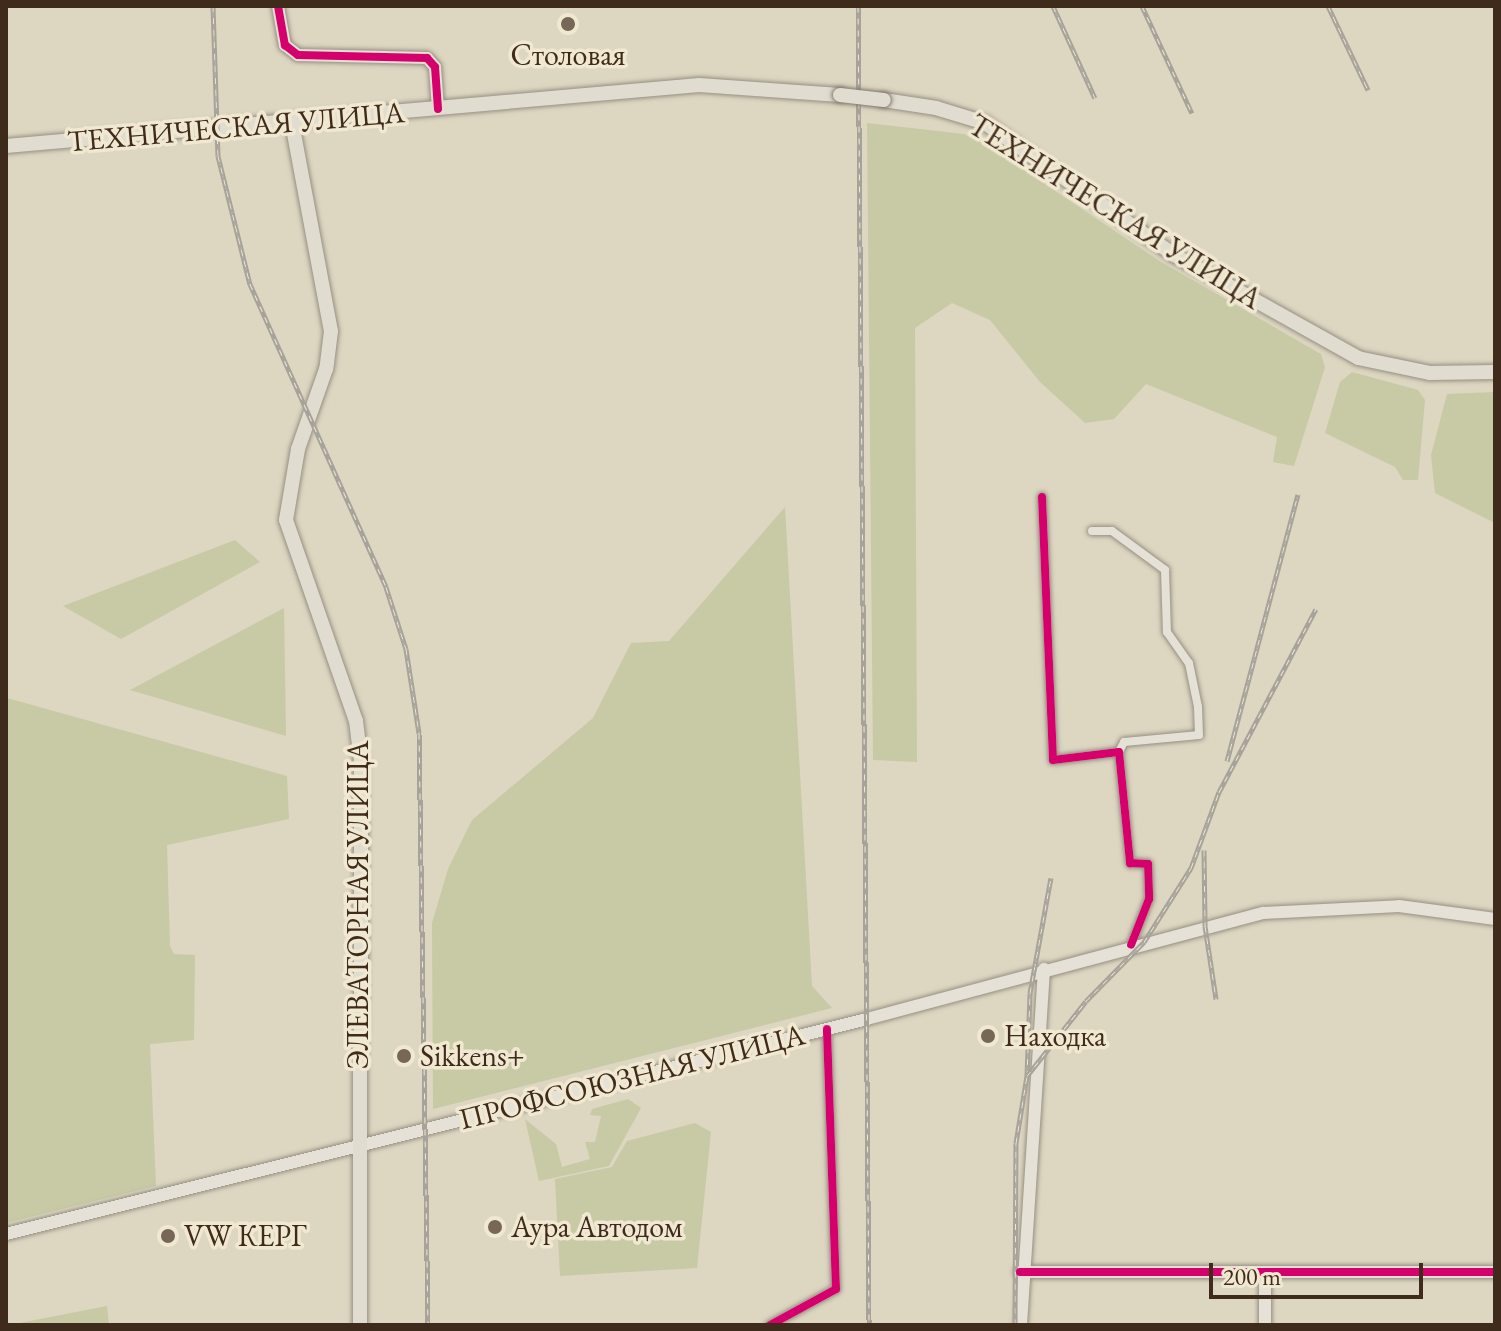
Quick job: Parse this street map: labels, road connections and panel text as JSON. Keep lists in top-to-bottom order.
{
  "streets": {
    "main road": ["ТЕХНИЧЕСКАЯ УЛИЦА", "ЭЛЕВАТОРНАЯ УЛИЦА", "ПРОФСОЮЗНАЯ УЛИЦА"]
  },
  "crossings": [
    ["ТЕХНИЧЕСКАЯ УЛИЦА", "ЭЛЕВАТОРНАЯ УЛИЦА"],
    ["ЭЛЕВАТОРНАЯ УЛИЦА", "ПРОФСОЮЗНАЯ УЛИЦА"]
  ],
  "places": [
    "Столовая",
    "Находка",
    "Sikkens+",
    "Аура Автодом",
    "VW КЕРГ"
  ],
  "scale_bar": "200 m"
}
